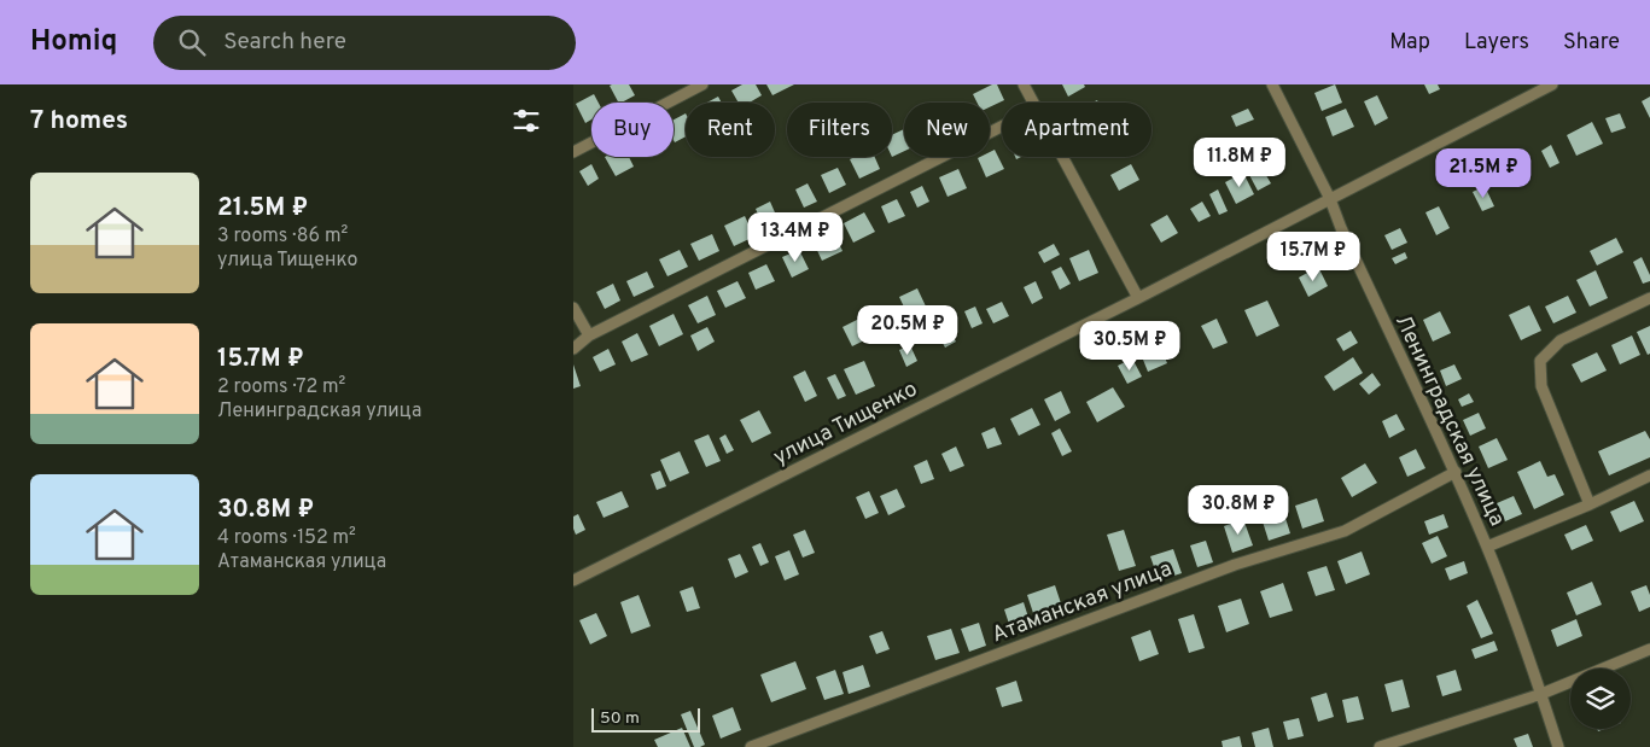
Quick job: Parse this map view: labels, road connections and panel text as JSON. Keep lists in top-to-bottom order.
{
  "streets": {
    "street": ["Ленинградская улица", "улица Тищенко", "Атаманская улица"]
  },
  "crossings": [
    ["Ленинградская улица", "улица Тищенко"],
    ["Ленинградская улица", "Атаманская улица"]
  ],
  "scale_bar": "50 m",
  "page": {
    "header": "Homiq",
    "search": "Search here",
    "nav": ["Map", "Layers", "Share"],
    "heading": "7 homes",
    "chip": [
      "Buy",
      "Rent",
      "Filters",
      "New",
      "Apartment"
    ],
    "price": [
      "11.8M ₽",
      "21.5M ₽",
      "13.4M ₽",
      "15.7M ₽",
      "20.5M ₽",
      "30.5M ₽",
      "30.8M ₽"
    ],
    "list": [
      {
        "name": "21.5M ₽",
        "note": "3 rooms · 86 m² · улица Тищенко"
      },
      {
        "name": "15.7M ₽",
        "note": "2 rooms · 72 m² · Ленинградская улица"
      },
      {
        "name": "30.8M ₽",
        "note": "4 rooms · 152 m² · Атаманская улица"
      }
    ],
    "scale": "50 m"
  }
}
